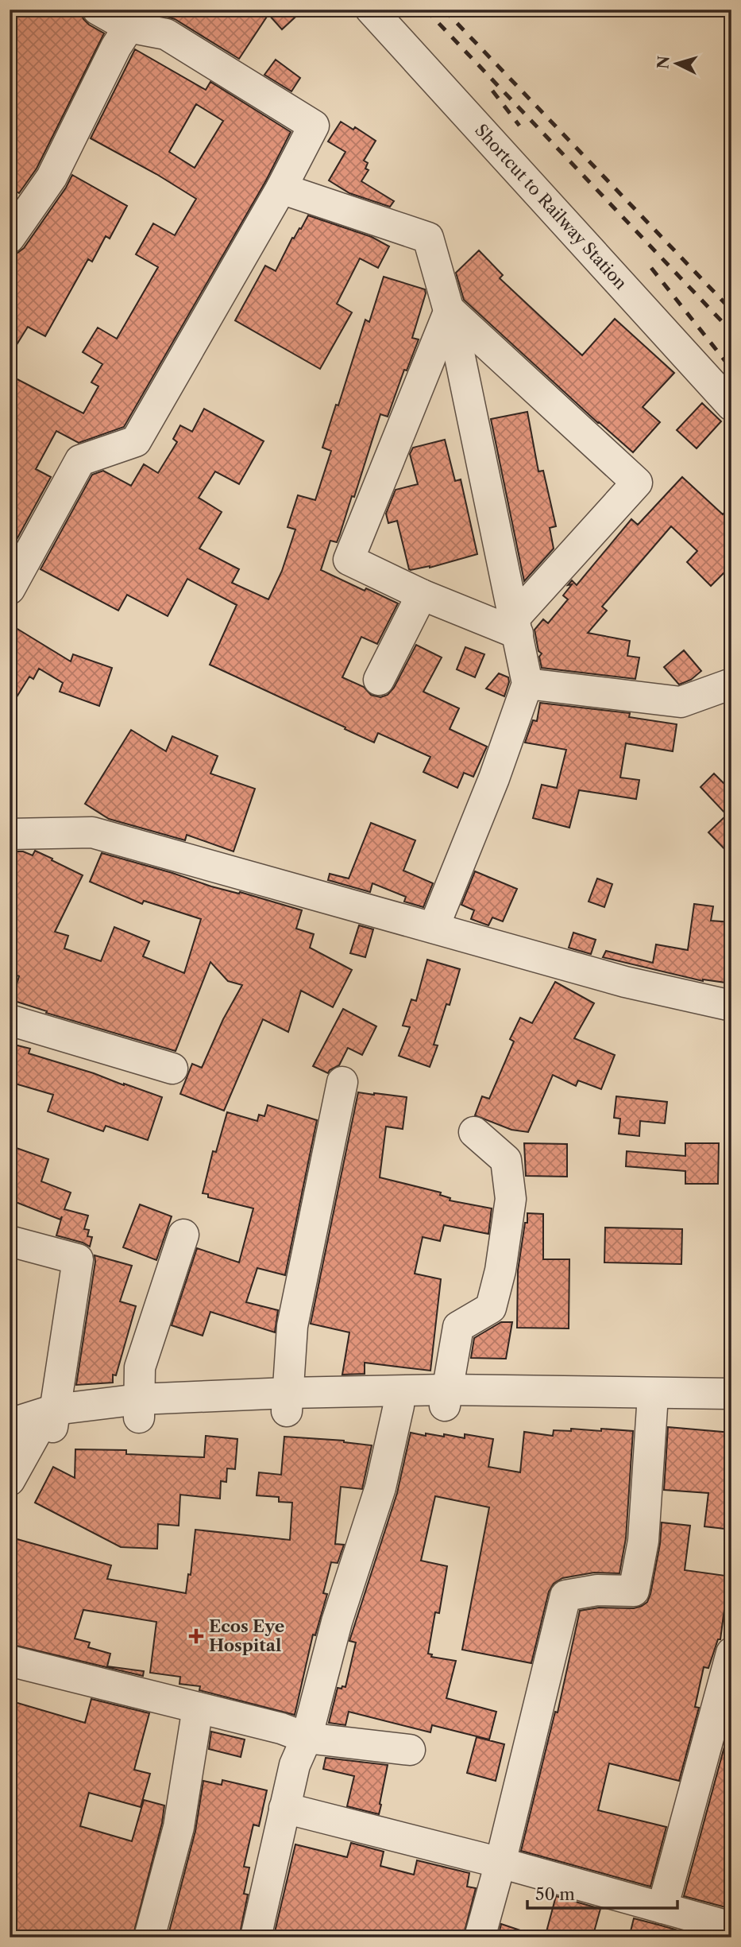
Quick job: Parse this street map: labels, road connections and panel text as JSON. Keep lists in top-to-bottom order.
{
  "streets": {
    "street": ["Shortcut to Railway Station"]
  },
  "places": {
    "health": ["Ecos Eye Hospital"]
  },
  "scale_bar": "50 m",
  "north": "left"
}
